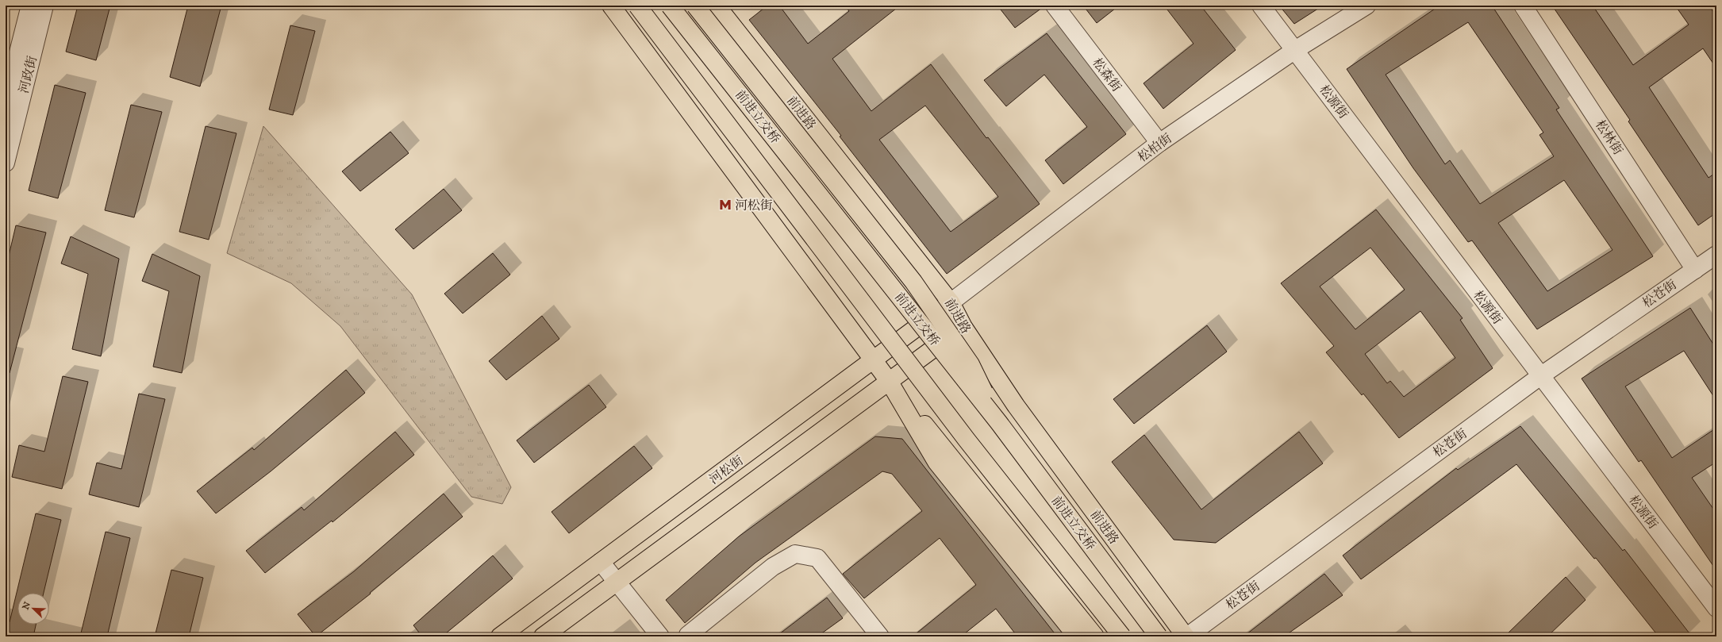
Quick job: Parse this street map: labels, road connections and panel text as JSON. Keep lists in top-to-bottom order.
{
  "streets": {
    "main road": ["前进路", "前进立交桥", "河松街"],
    "street": [
      "河政街",
      "松森街",
      "松源街",
      "松林街",
      "松柏街",
      "松苍街"
    ]
  },
  "crossings": [
    ["松森街", "松柏街"],
    ["松源街", "松柏街"],
    ["松源街", "松苍街"],
    ["前进路", "松柏街"],
    ["前进路", "松苍街"],
    ["前进路", "河松街"],
    ["松林街", "松苍街"],
    ["松柏街", "河松街"]
  ],
  "places": {
    "metro station": ["河松街"]
  },
  "north": "top left"
}
